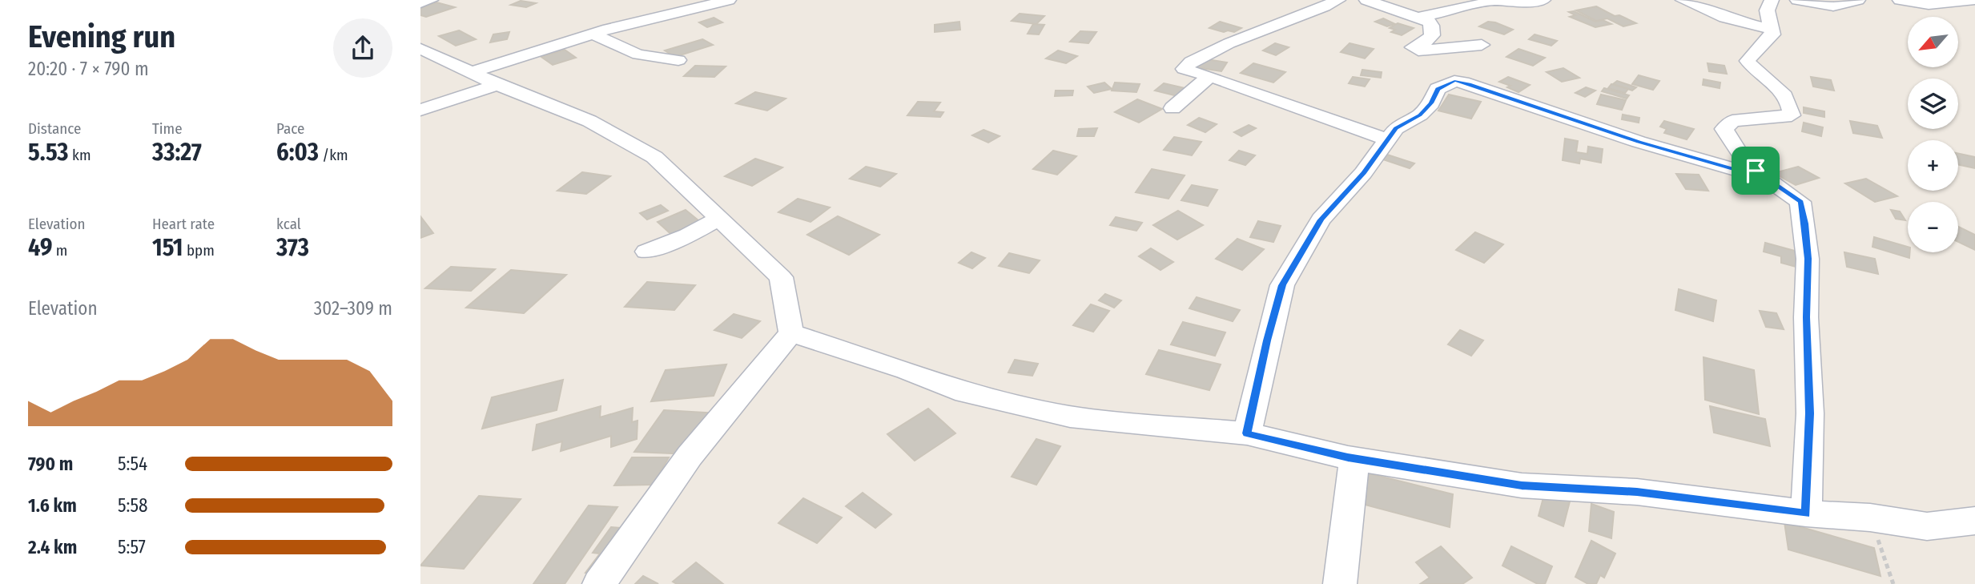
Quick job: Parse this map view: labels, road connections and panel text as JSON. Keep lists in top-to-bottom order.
{
  "north": "bottom left",
  "page": {
    "heading": ["Evening run", "20:20 · 7 × 790 m"],
    "map_buttons": ["+", "−"],
    "stats": [
      ["Distance", "5.53 km"],
      ["Time", "33:27"],
      ["Pace", "6:03 /km"],
      ["Elevation", "49 m"],
      ["Heart rate", "151 bpm"],
      ["kcal", "373"]
    ],
    "chart": ["Elevation", "302–309 m"],
    "list": [
      {
        "name": "790 m",
        "note": "5:54"
      },
      {
        "name": "1.6 km",
        "note": "5:58"
      },
      {
        "name": "2.4 km",
        "note": "5:57"
      }
    ]
  }
}
